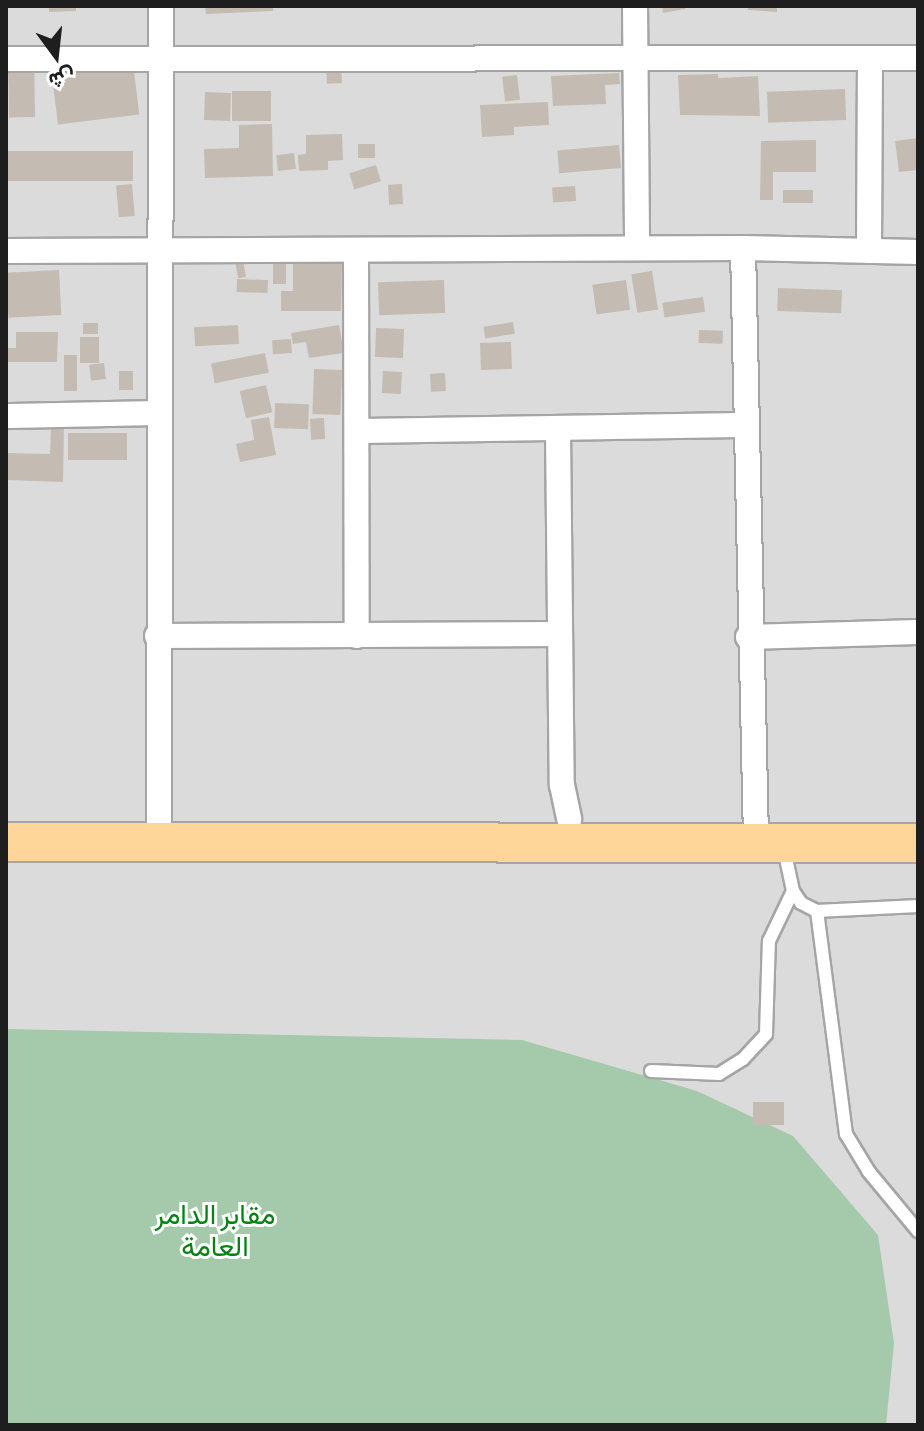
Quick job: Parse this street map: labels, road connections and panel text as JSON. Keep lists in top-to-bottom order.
{
  "parks": ["مقابر الدامر العامة"],
  "north": "bottom"
}
